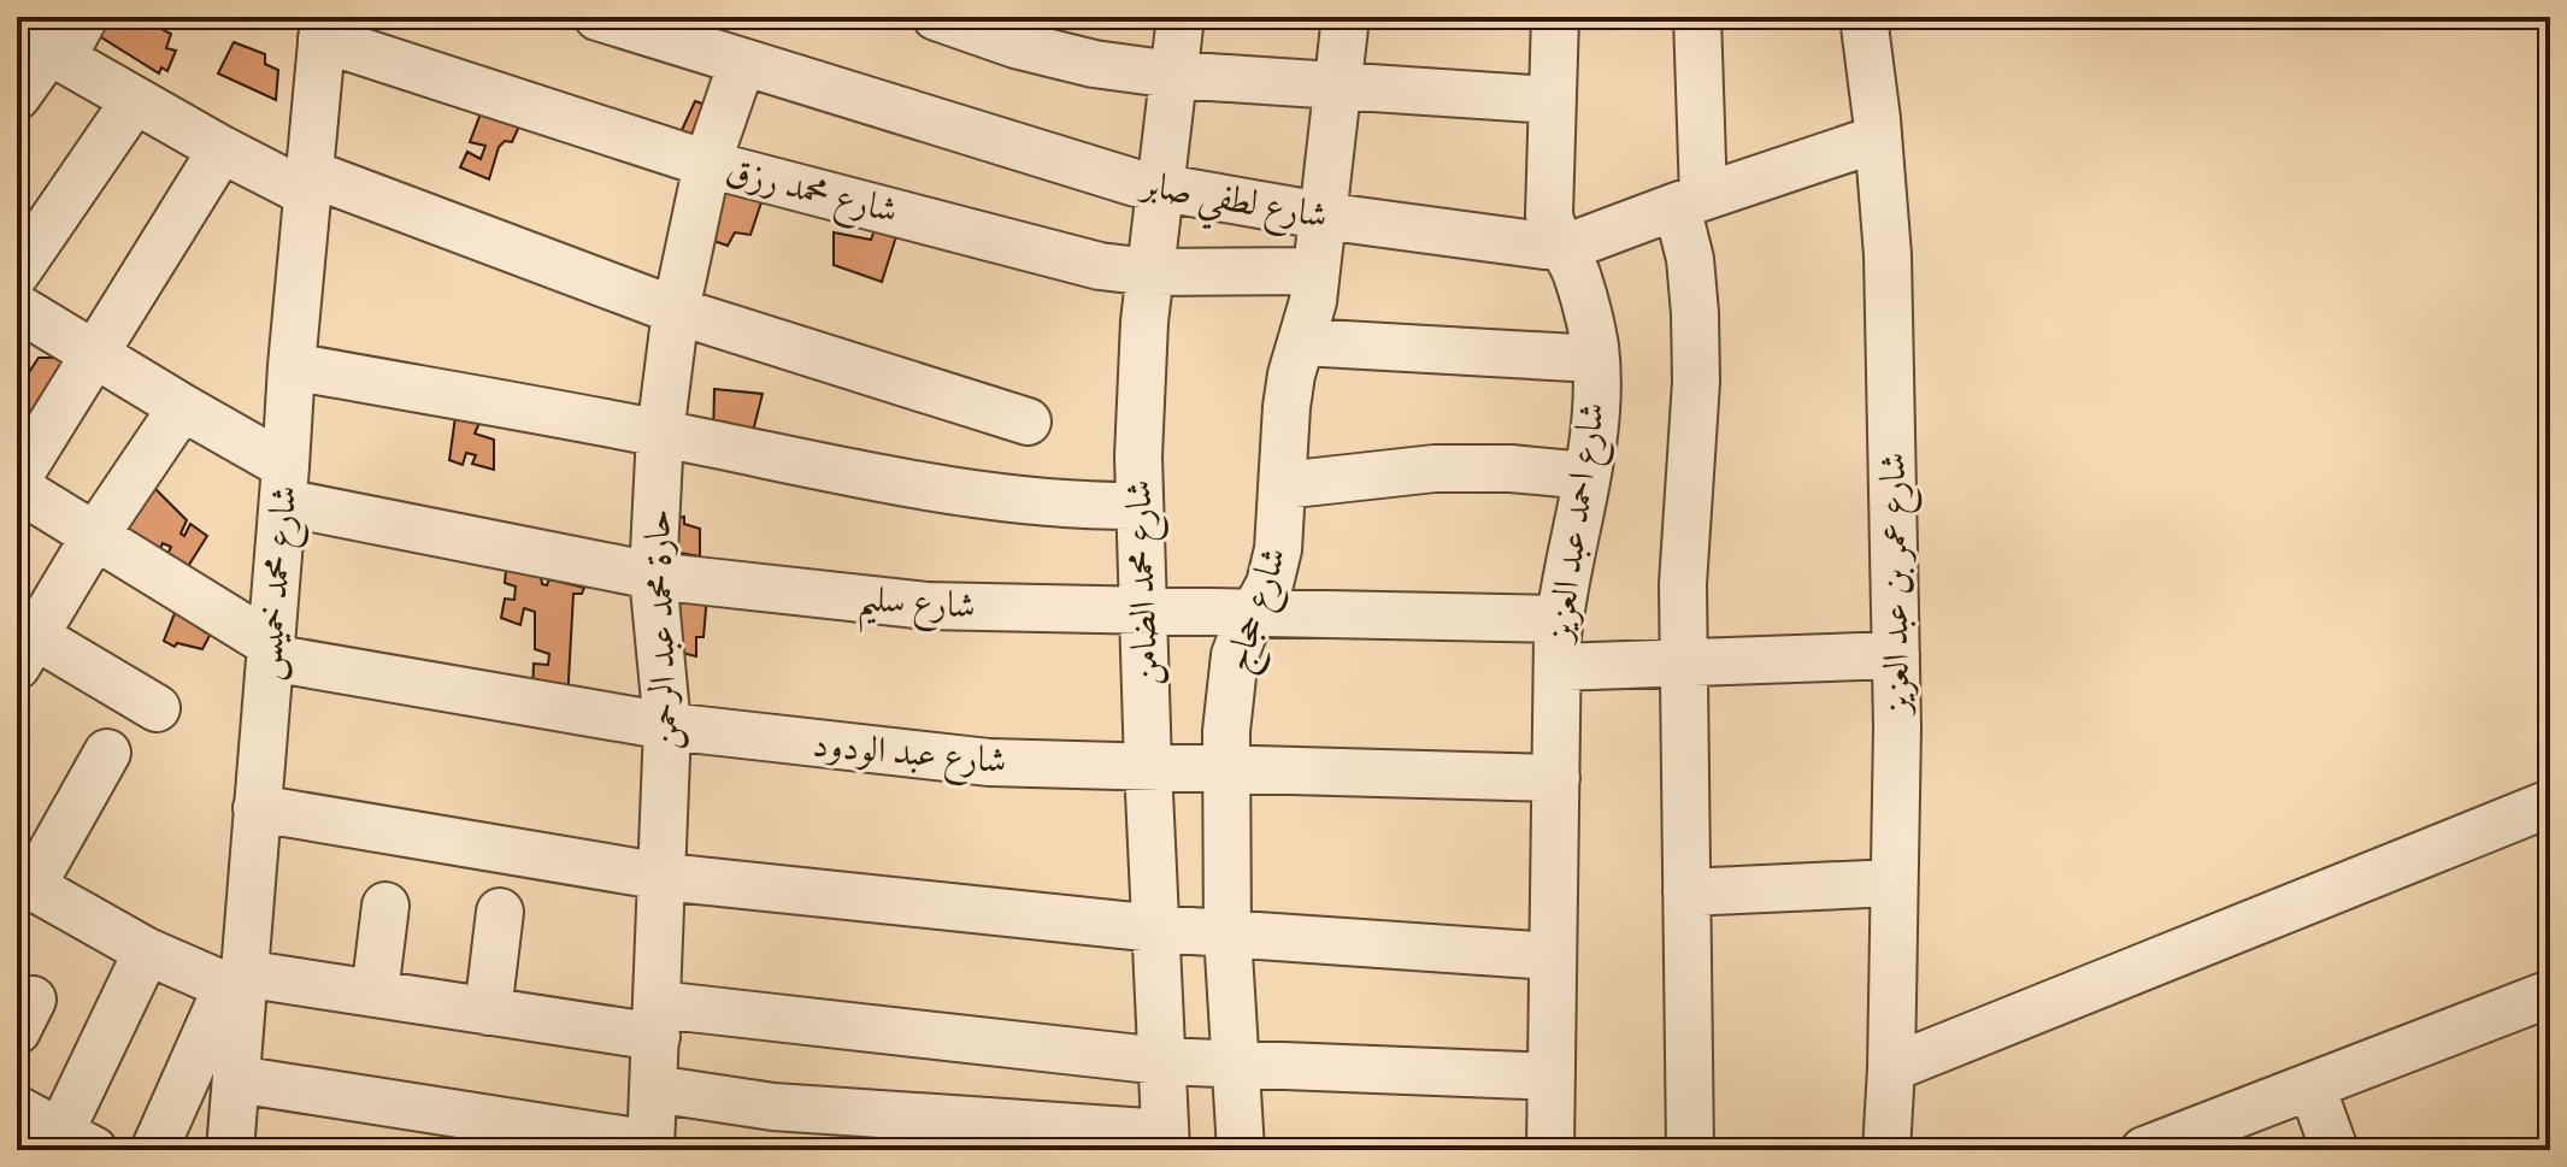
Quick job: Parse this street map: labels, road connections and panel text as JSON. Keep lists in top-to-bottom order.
{
  "streets": {
    "street": [
      "شارع محمد رزق",
      "شارع لطفي صابر",
      "شارع احمد عبد العزيز",
      "شارع محمد خميس",
      "شارع محمد الضامن",
      "شارع عمر بن عبد العزيز",
      "شارع سليم",
      "شارع حجاج",
      "حارة محمد عبد الرحمن",
      "شارع عبد الودود"
    ]
  },
  "crossings": [
    ["شارع محمد رزق", "شارع محمد خميس"],
    ["شارع محمد رزق", "شارع محمد الضامن"],
    ["شارع محمد رزق", "شارع حجاج"],
    ["شارع محمد رزق", "حارة محمد عبد الرحمن"],
    ["شارع لطفي صابر", "شارع احمد عبد العزيز"],
    ["شارع لطفي صابر", "شارع محمد الضامن"],
    ["شارع لطفي صابر", "شارع عمر بن عبد العزيز"],
    ["شارع لطفي صابر", "شارع حجاج"],
    ["شارع لطفي صابر", "حارة محمد عبد الرحمن"],
    ["شارع احمد عبد العزيز", "شارع سليم"],
    ["شارع احمد عبد العزيز", "شارع عبد الودود"],
    ["شارع محمد خميس", "شارع سليم"],
    ["شارع محمد خميس", "شارع عبد الودود"],
    ["شارع محمد الضامن", "شارع سليم"],
    ["شارع محمد الضامن", "شارع عبد الودود"],
    ["شارع سليم", "شارع حجاج"],
    ["شارع سليم", "حارة محمد عبد الرحمن"],
    ["شارع حجاج", "شارع عبد الودود"],
    ["حارة محمد عبد الرحمن", "شارع عبد الودود"]
  ]
}
